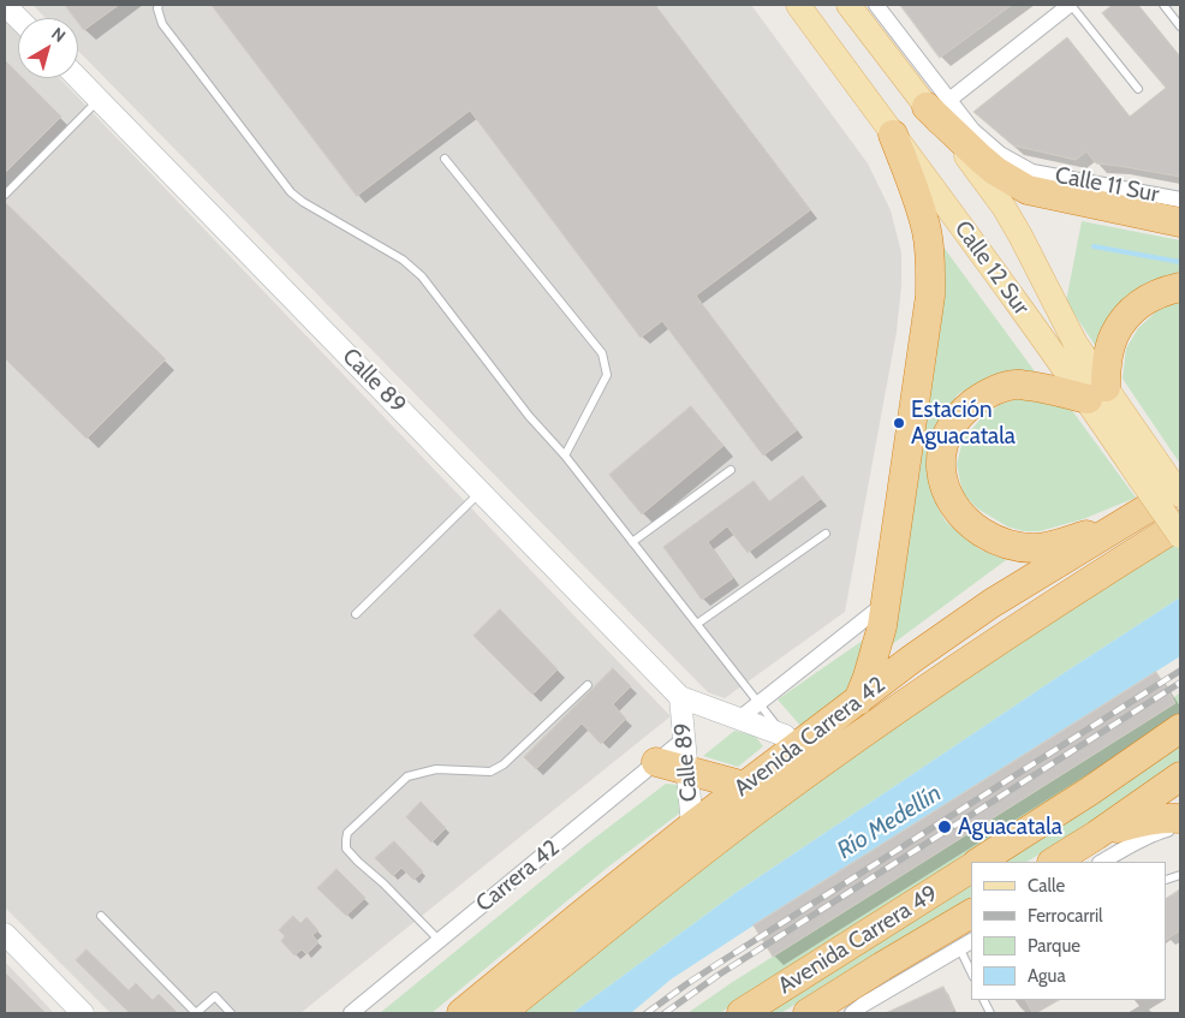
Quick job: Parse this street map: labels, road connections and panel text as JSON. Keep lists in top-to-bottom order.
{
  "streets": {
    "highway": ["Avenida Carrera 42", "Avenida Carrera 49"],
    "main road": ["Calle 12 Sur"],
    "street": ["Calle 11 Sur", "Calle 89", "Carrera 42"]
  },
  "crossings": [
    ["Calle 11 Sur", "Calle 12 Sur"],
    ["Calle 89", "Avenida Carrera 42"],
    ["Calle 89", "Carrera 42"]
  ],
  "water": ["Río Medellín"],
  "places": ["Estación Aguacatala", "Aguacatala"],
  "legend": [
    "Calle",
    "Ferrocarril",
    "Parque",
    "Agua"
  ],
  "north": "top right"
}
